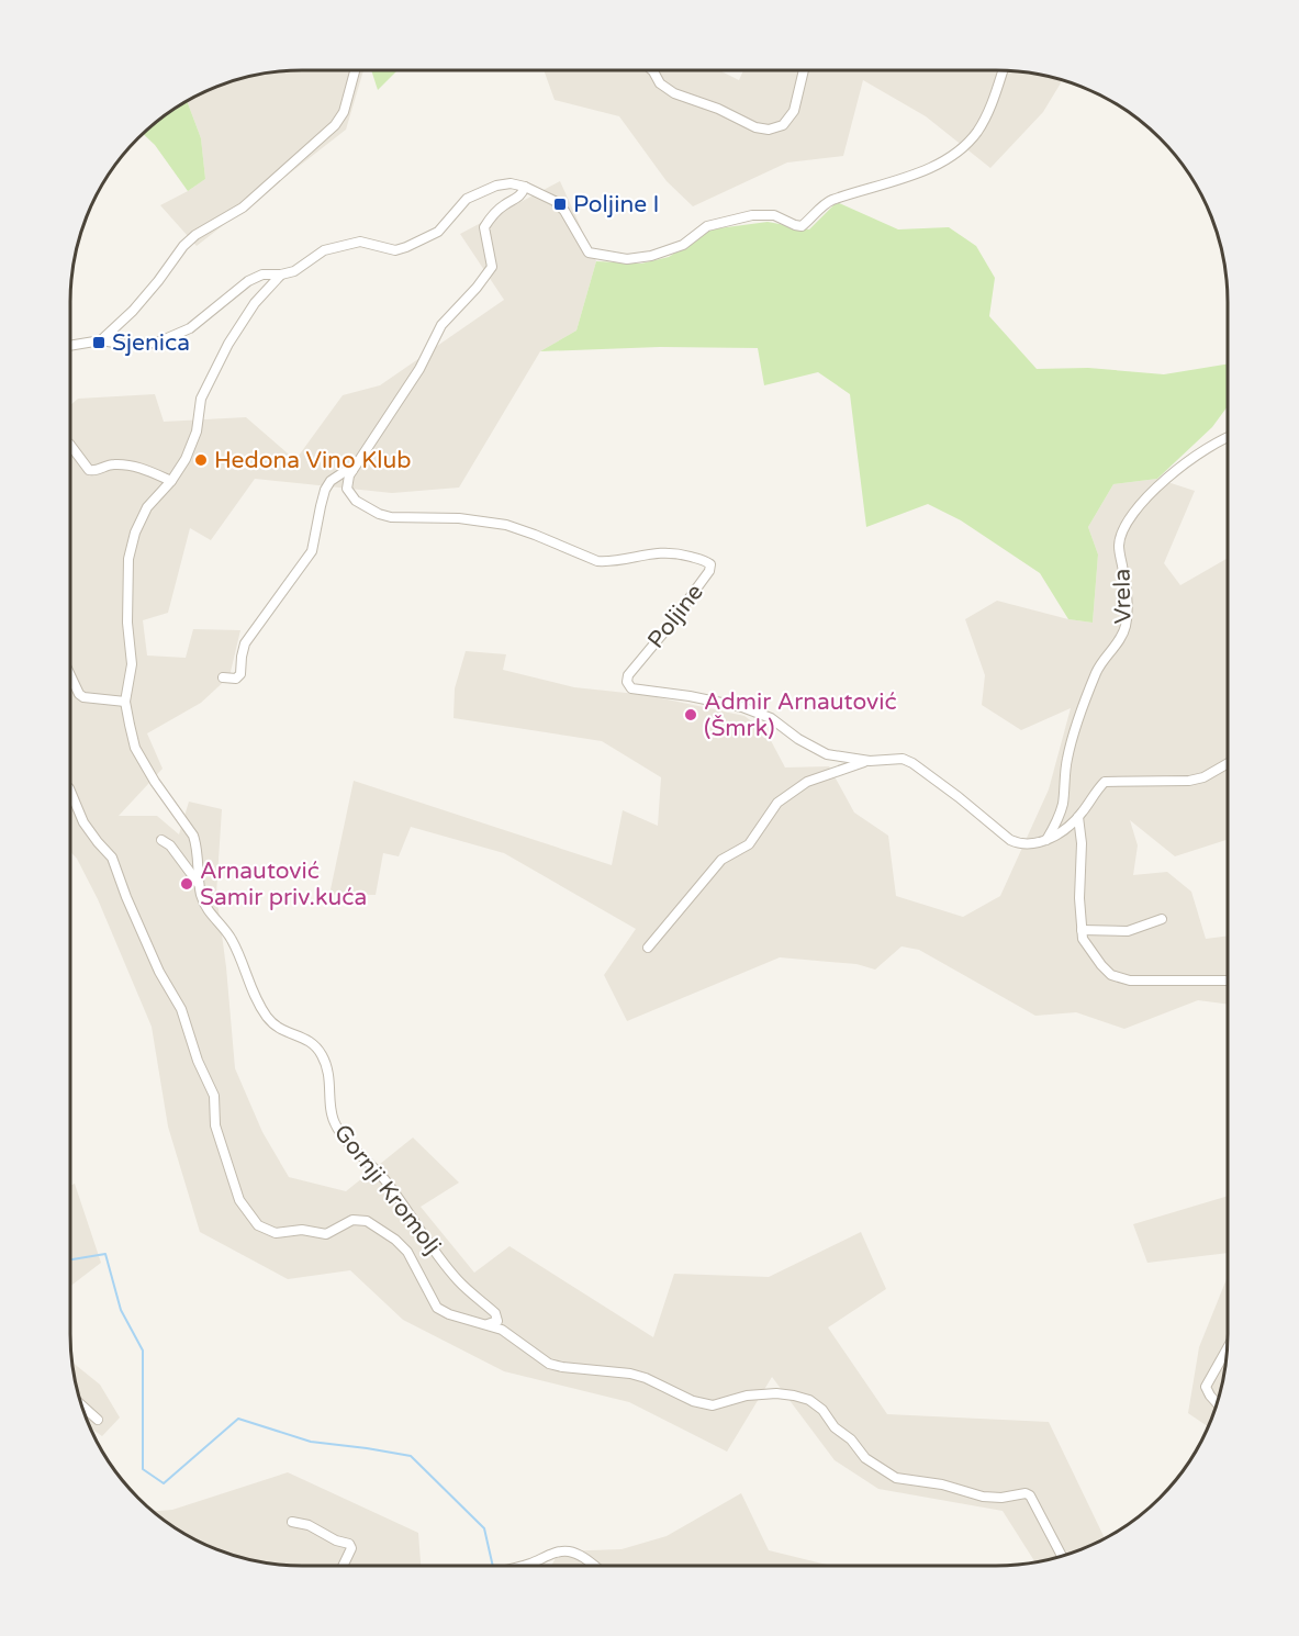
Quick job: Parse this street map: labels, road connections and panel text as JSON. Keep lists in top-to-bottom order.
{
  "streets": {
    "street": ["Vrela", "Poljine", "Gornji Kromolj"]
  },
  "crossings": [
    ["Vrela", "Poljine"]
  ],
  "places": {
    "transit": ["Poljine I", "Sjenica"],
    "other": ["Hedona Vino Klub", "Admir Arnautović (Šmrk)", "Arnautović Samir priv.kuća"]
  }
}
